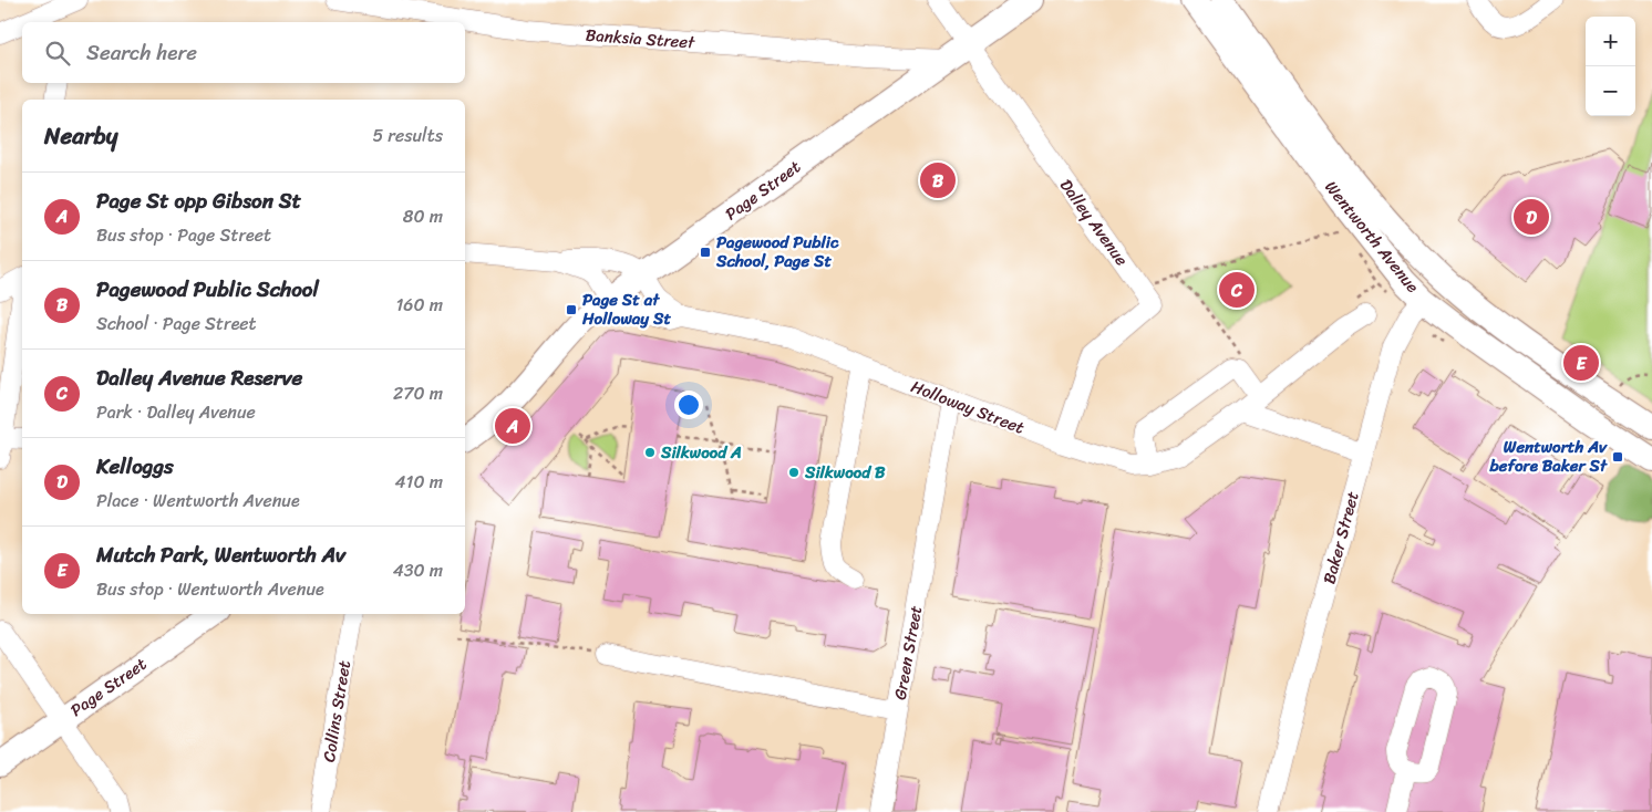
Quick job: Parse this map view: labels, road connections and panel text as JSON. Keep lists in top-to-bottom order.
{
  "streets": {
    "main road": ["Page Street", "Wentworth Avenue", "Baker Street"],
    "street": [
      "Banksia Street",
      "Dalley Avenue",
      "Holloway Street",
      "Green Street",
      "Collins Street"
    ]
  },
  "crossings": [
    ["Banksia Street", "Page Street"],
    ["Page Street", "Dalley Avenue"],
    ["Page Street", "Holloway Street"],
    ["Dalley Avenue", "Holloway Street"],
    ["Wentworth Avenue", "Baker Street"],
    ["Holloway Street", "Green Street"]
  ],
  "places": {
    "transit": ["Pagewood Public School, Page St", "Page St at Holloway St", "Wentworth Av before Baker St"],
    "other": ["Silkwood A", "Silkwood B"]
  },
  "page": {
    "map_buttons": ["+", "−"],
    "search": "Search here",
    "heading": ["Nearby", "5 results"],
    "pins": [
      "B",
      "D",
      "C",
      "E",
      "A"
    ],
    "list": [
      {
        "mark": "A",
        "name": "Page St opp Gibson St",
        "note": "Bus stop · Page Street",
        "value": "80 m"
      },
      {
        "mark": "B",
        "name": "Pagewood Public School",
        "note": "School · Page Street",
        "value": "160 m"
      },
      {
        "mark": "C",
        "name": "Dalley Avenue Reserve",
        "note": "Park · Dalley Avenue",
        "value": "270 m"
      },
      {
        "mark": "D",
        "name": "Kelloggs",
        "note": "Place · Wentworth Avenue",
        "value": "410 m"
      },
      {
        "mark": "E",
        "name": "Mutch Park, Wentworth Av",
        "note": "Bus stop · Wentworth Avenue",
        "value": "430 m"
      }
    ]
  }
}
